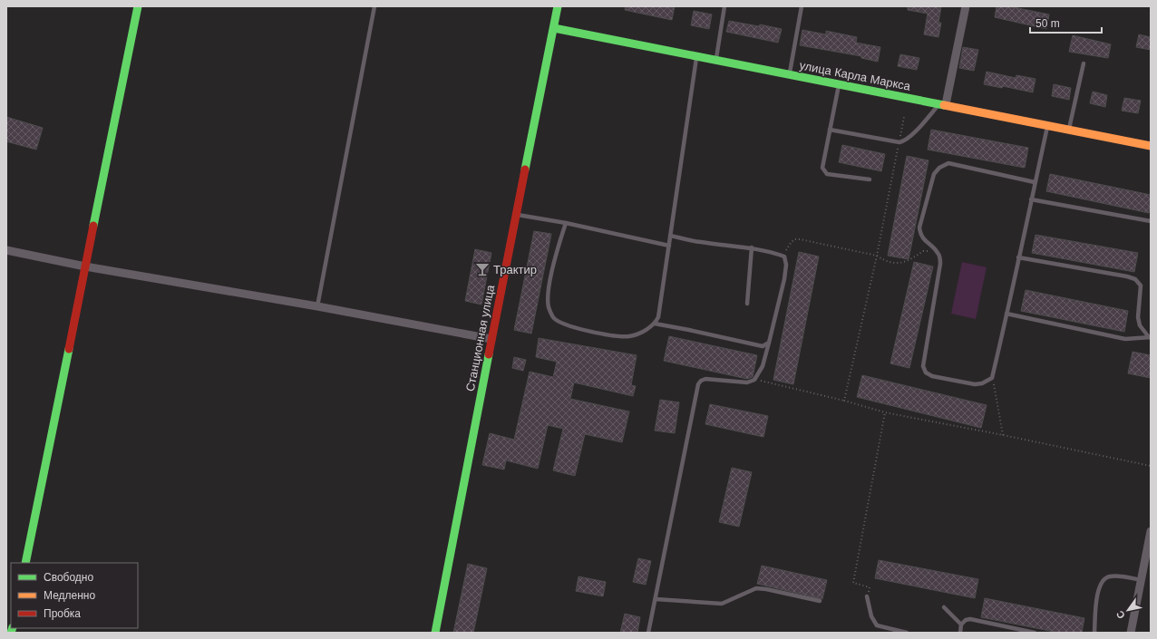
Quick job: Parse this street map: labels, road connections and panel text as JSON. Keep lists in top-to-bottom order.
{
  "streets": {
    "street": ["улица Карла Маркса", "Станционная улица"]
  },
  "crossings": [
    ["улица Карла Маркса", "Станционная улица"]
  ],
  "places": {
    "bar": ["Трактир"]
  },
  "legend": ["Свободно", "Медленно", "Пробка"],
  "scale_bar": "50 m",
  "north": "bottom left"
}
